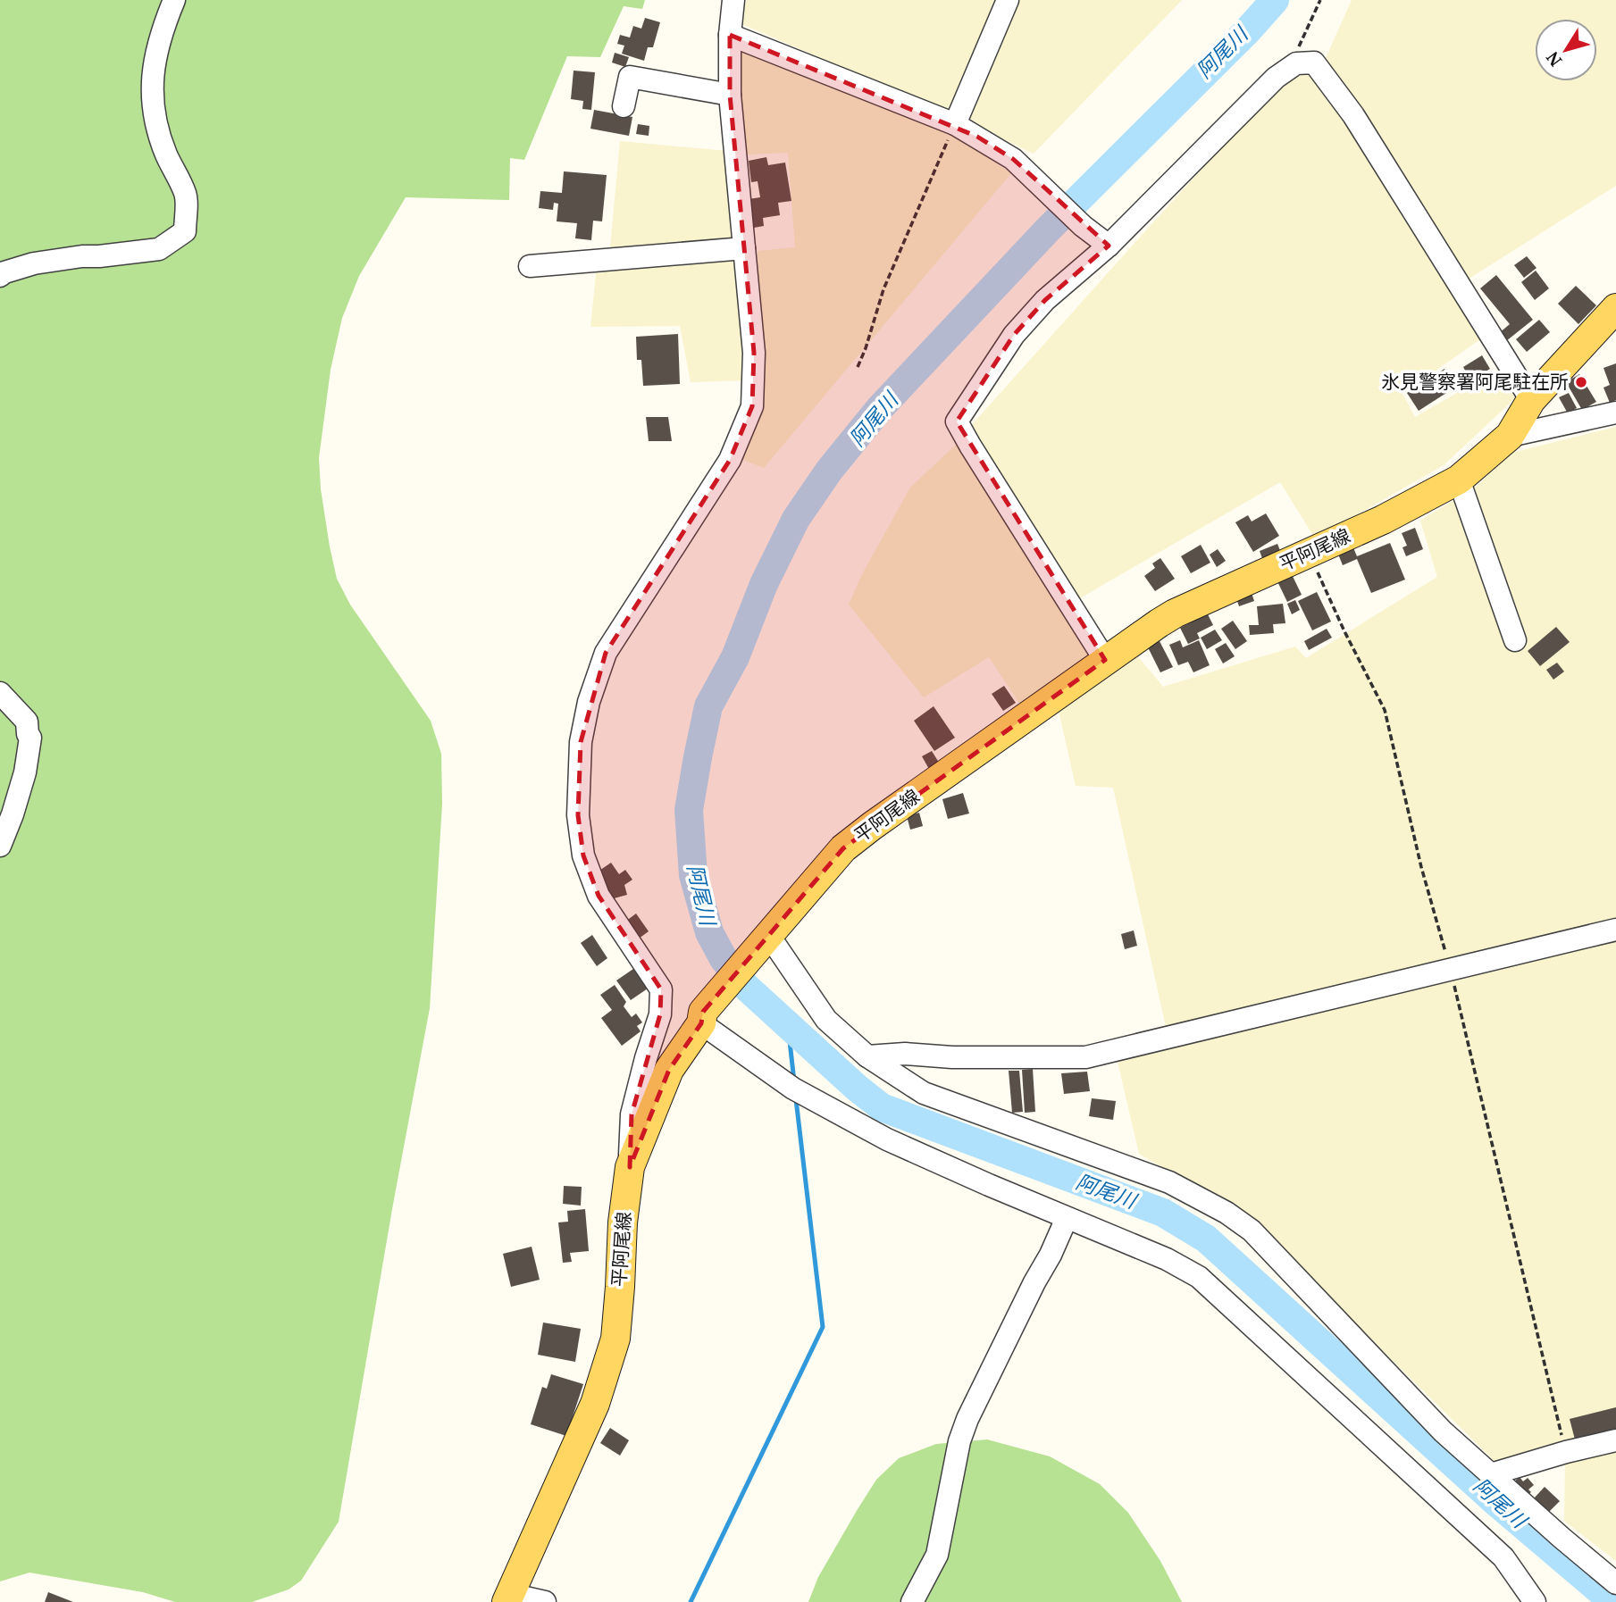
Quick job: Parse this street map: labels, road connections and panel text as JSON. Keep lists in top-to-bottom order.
{
  "streets": {
    "main road": ["平阿尾線"]
  },
  "water": ["阿尾川"],
  "places": ["氷見警察署阿尾駐在所"],
  "north": "bottom left"
}
